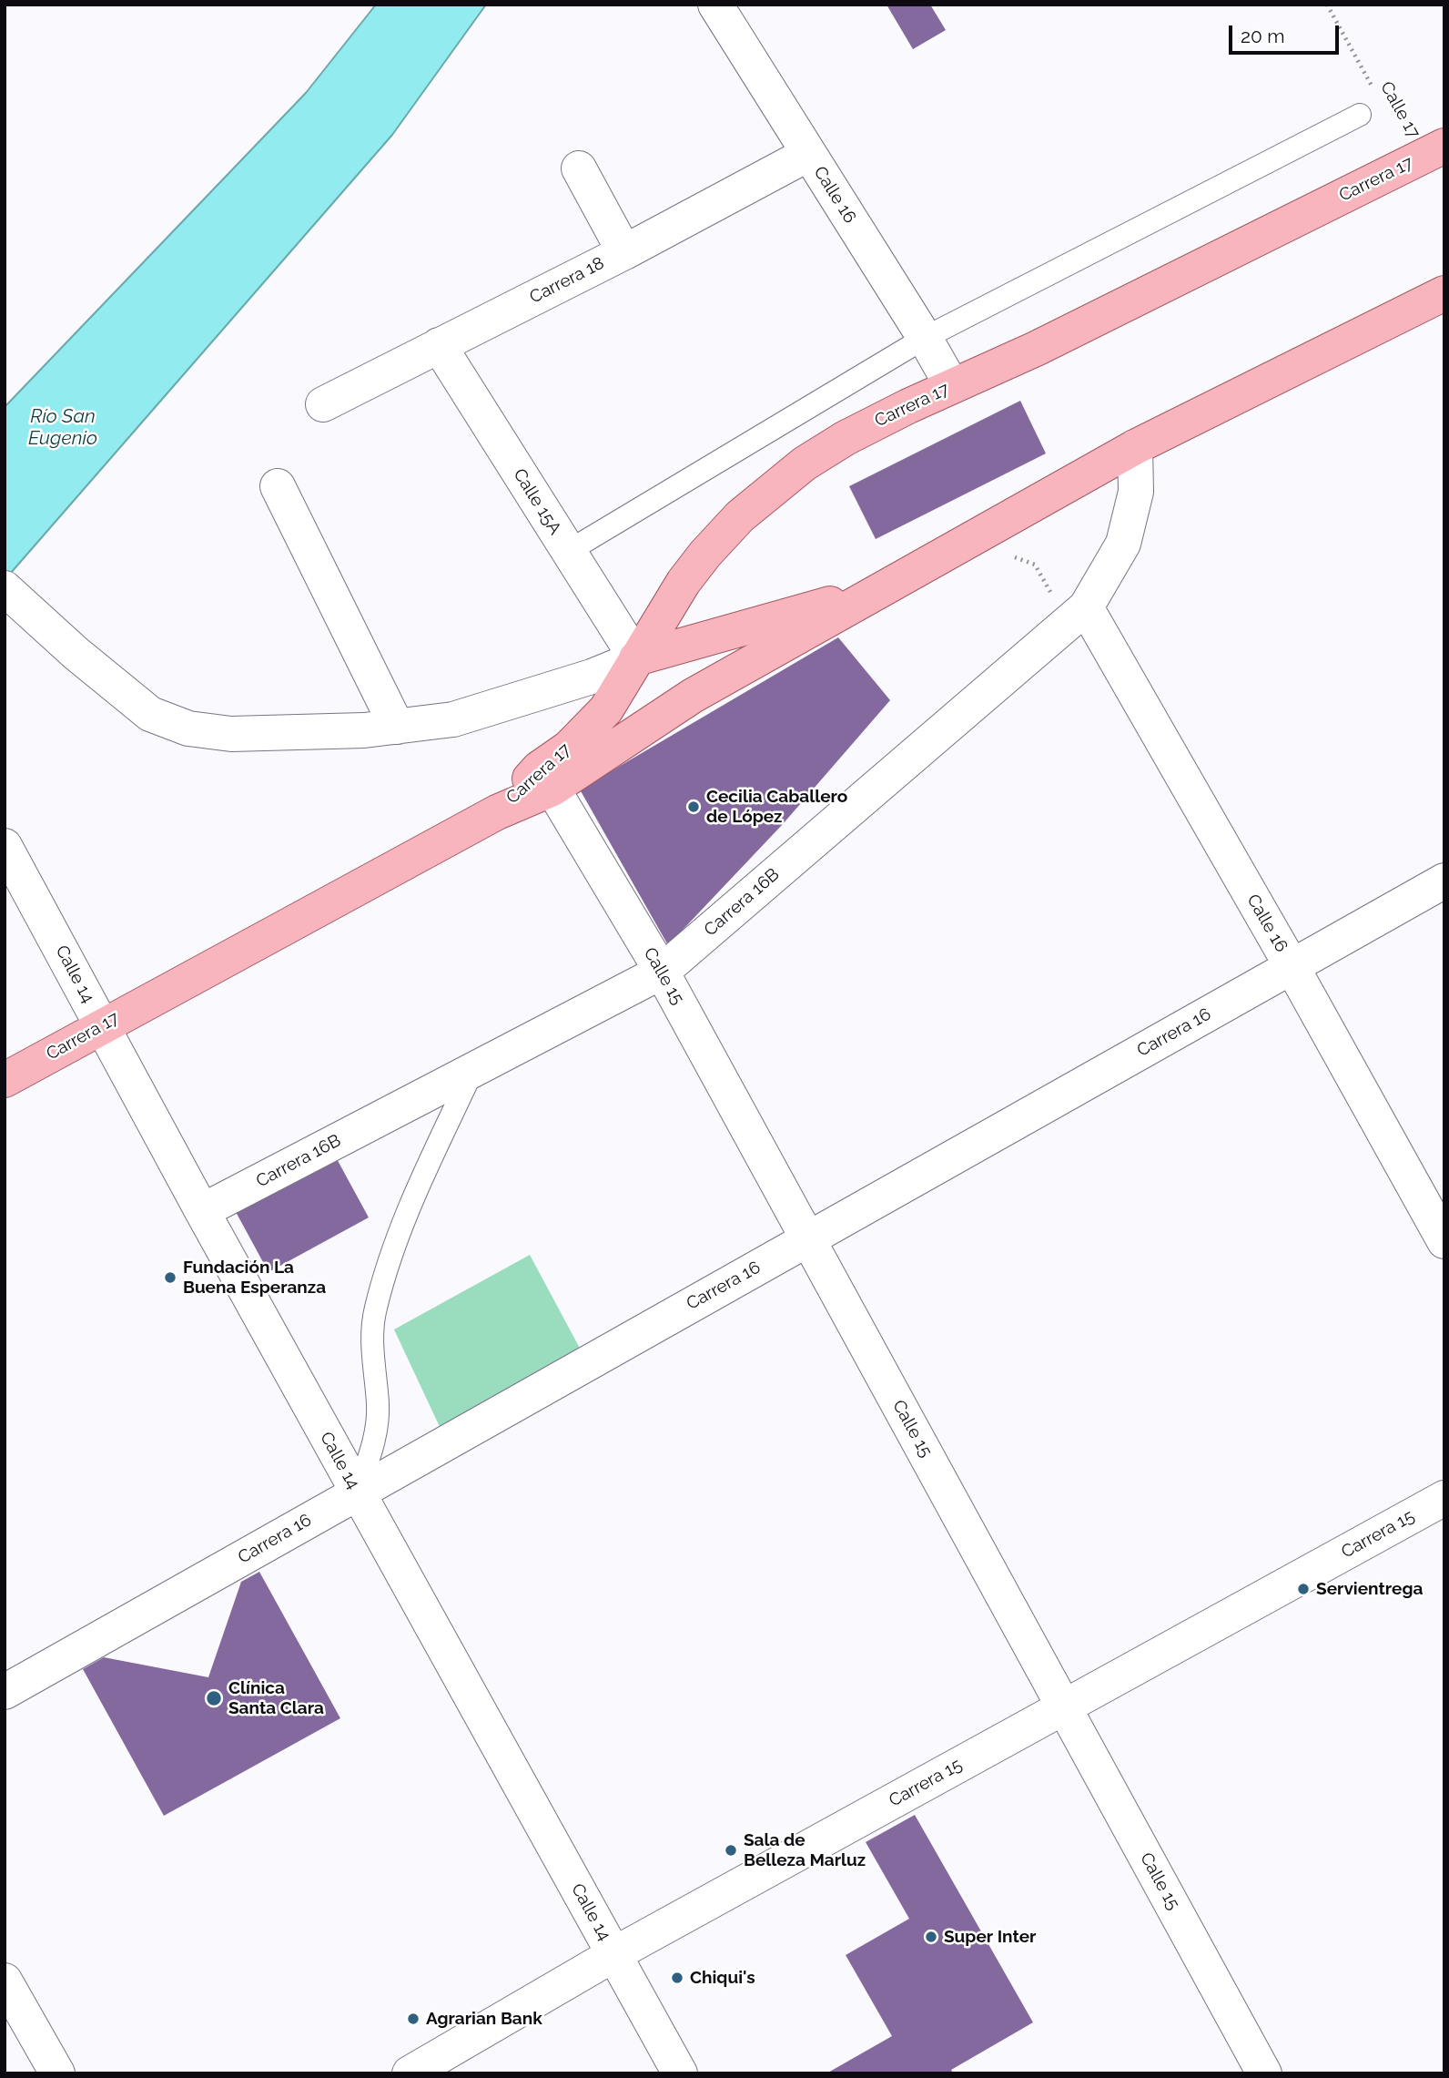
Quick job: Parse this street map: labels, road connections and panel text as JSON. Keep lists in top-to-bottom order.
{
  "streets": {
    "main road": ["Carrera 17"],
    "street": [
      "Calle 16",
      "Carrera 18",
      "Calle 15A",
      "Carrera 16B",
      "Calle 14",
      "Calle 15",
      "Carrera 16",
      "Carrera 15"
    ],
    "path": ["Calle 17"]
  },
  "crossings": [
    ["Carrera 17", "Calle 16"],
    ["Carrera 17", "Calle 15A"],
    ["Carrera 17", "Carrera 16B"],
    ["Carrera 17", "Calle 14"],
    ["Carrera 17", "Calle 15"],
    ["Calle 16", "Carrera 18"],
    ["Calle 16", "Carrera 16B"],
    ["Calle 16", "Carrera 16"],
    ["Carrera 18", "Calle 15A"],
    ["Carrera 16B", "Calle 14"],
    ["Carrera 16B", "Calle 15"],
    ["Calle 14", "Carrera 16"],
    ["Calle 14", "Carrera 15"],
    ["Calle 15", "Carrera 16"],
    ["Calle 15", "Carrera 15"]
  ],
  "water": ["Río San Eugenio"],
  "places": [
    "Cecilia Caballero de López",
    "Fundación La Buena Esperanza",
    "Servientrega",
    "Clínica Santa Clara",
    "Sala de Belleza Marluz",
    "Super Inter",
    "Chiqui's",
    "Agrarian Bank"
  ],
  "scale_bar": "20 m"
}
